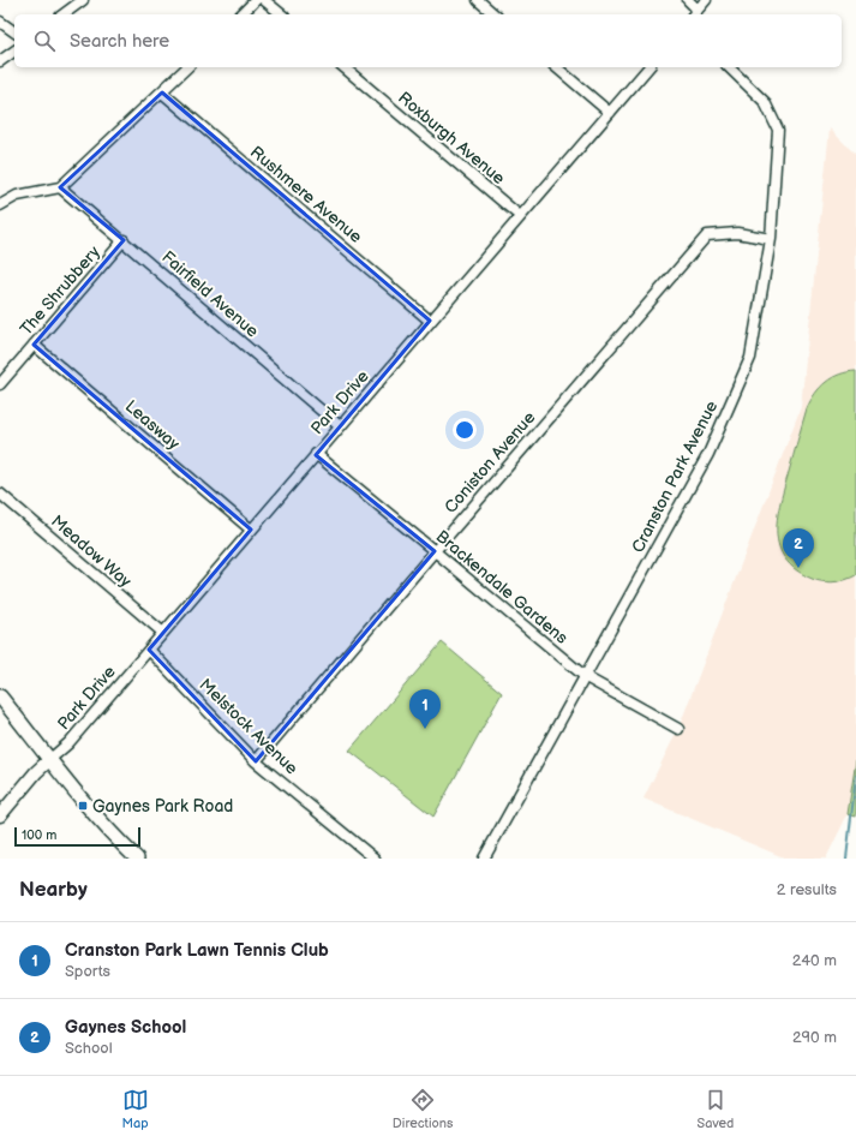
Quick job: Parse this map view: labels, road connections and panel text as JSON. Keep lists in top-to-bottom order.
{
  "streets": {
    "street": [
      "Roxburgh Avenue",
      "Rushmere Avenue",
      "The Shrubbery",
      "Fairfield Avenue",
      "Park Drive",
      "Leasway",
      "Coniston Avenue",
      "Cranston Park Avenue",
      "Meadow Way",
      "Brackendale Gardens",
      "Melstock Avenue"
    ]
  },
  "crossings": [
    ["Roxburgh Avenue", "Park Drive"],
    ["Rushmere Avenue", "Park Drive"],
    ["The Shrubbery", "Fairfield Avenue"],
    ["The Shrubbery", "Leasway"],
    ["Fairfield Avenue", "Park Drive"],
    ["Park Drive", "Leasway"],
    ["Park Drive", "Meadow Way"],
    ["Park Drive", "Brackendale Gardens"],
    ["Park Drive", "Melstock Avenue"],
    ["Coniston Avenue", "Cranston Park Avenue"],
    ["Coniston Avenue", "Brackendale Gardens"],
    ["Coniston Avenue", "Melstock Avenue"],
    ["Cranston Park Avenue", "Brackendale Gardens"]
  ],
  "places": {
    "transit": ["Gaynes Park Road"]
  },
  "scale_bar": "100 m",
  "page": {
    "search": "Search here",
    "pins": ["2", "1"],
    "scale": "100 m",
    "heading": ["Nearby", "2 results"],
    "list": [
      {
        "mark": "1",
        "name": "Cranston Park Lawn Tennis Club",
        "note": "Sports",
        "value": "240 m"
      },
      {
        "mark": "2",
        "name": "Gaynes School",
        "note": "School",
        "value": "290 m"
      }
    ],
    "nav": ["Map", "Directions", "Saved"]
  }
}
